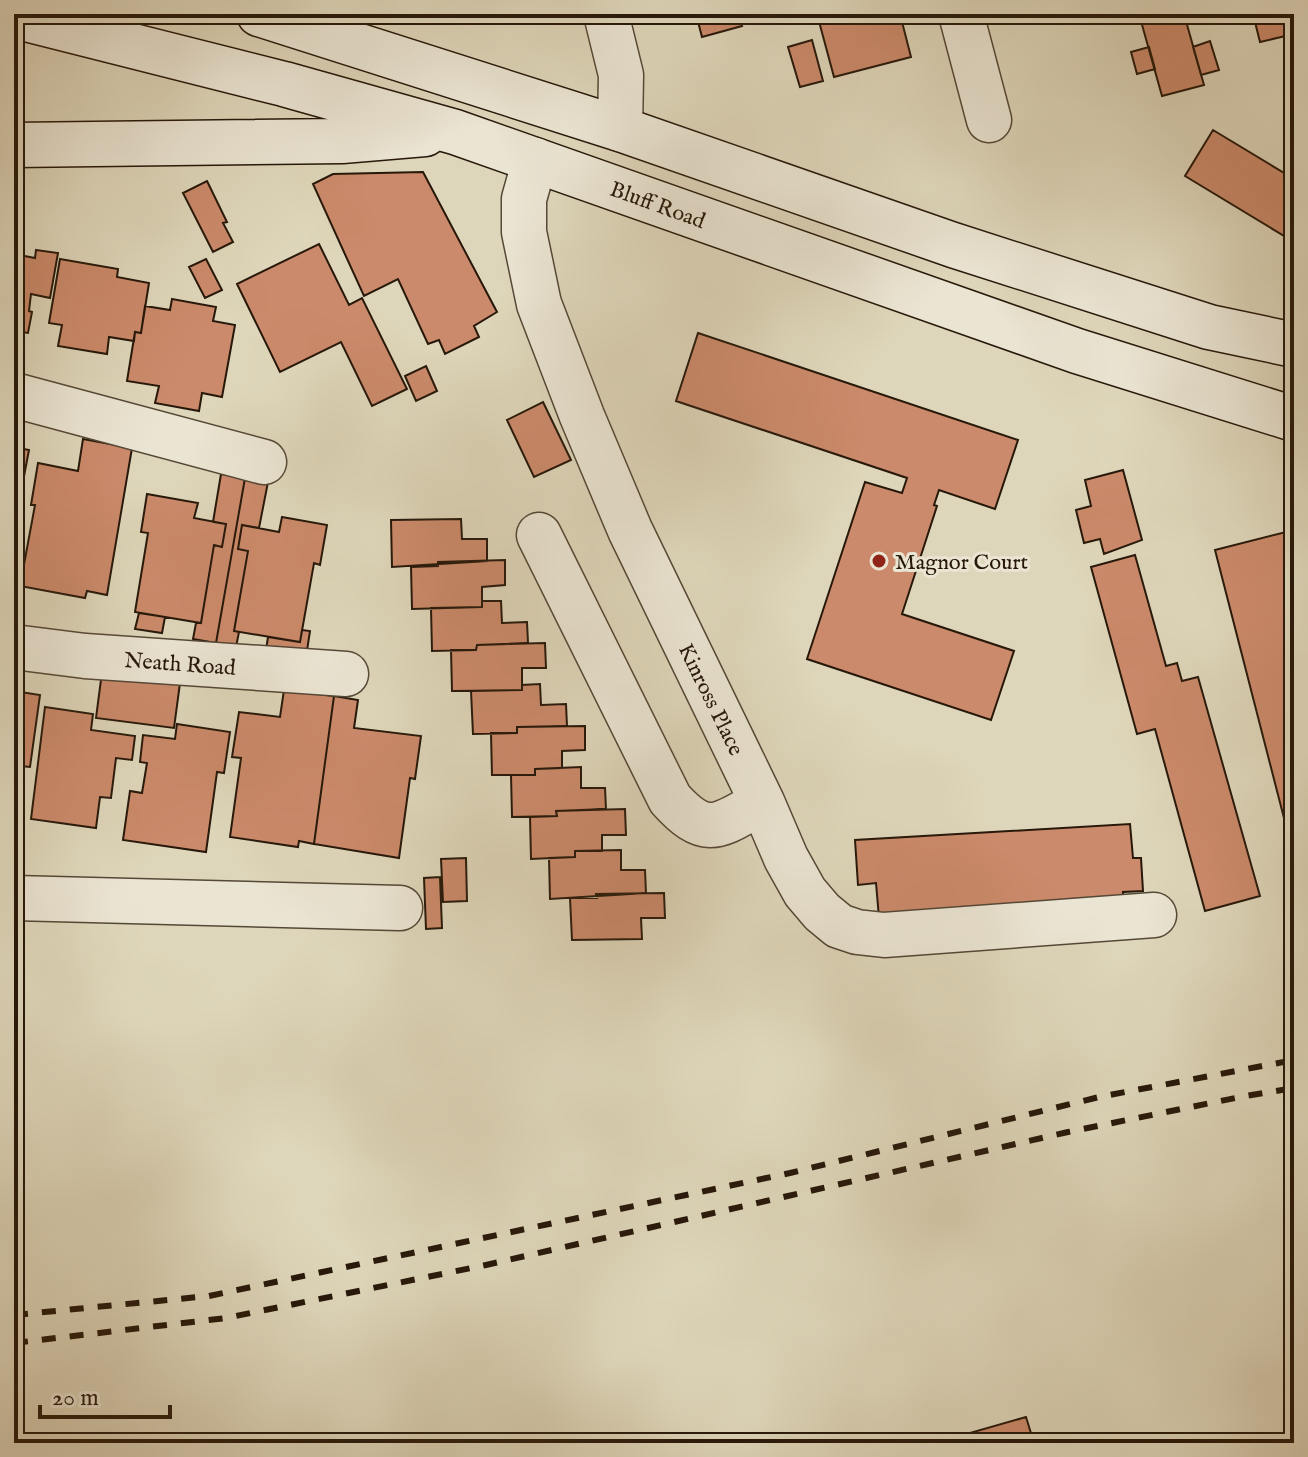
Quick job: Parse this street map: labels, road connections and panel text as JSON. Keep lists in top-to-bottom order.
{
  "streets": {
    "main road": ["Bluff Road", "Neath Road", "Kinross Place"]
  },
  "crossings": [
    ["Bluff Road", "Kinross Place"]
  ],
  "places": ["Magnor Court"],
  "scale_bar": "20 m"
}
